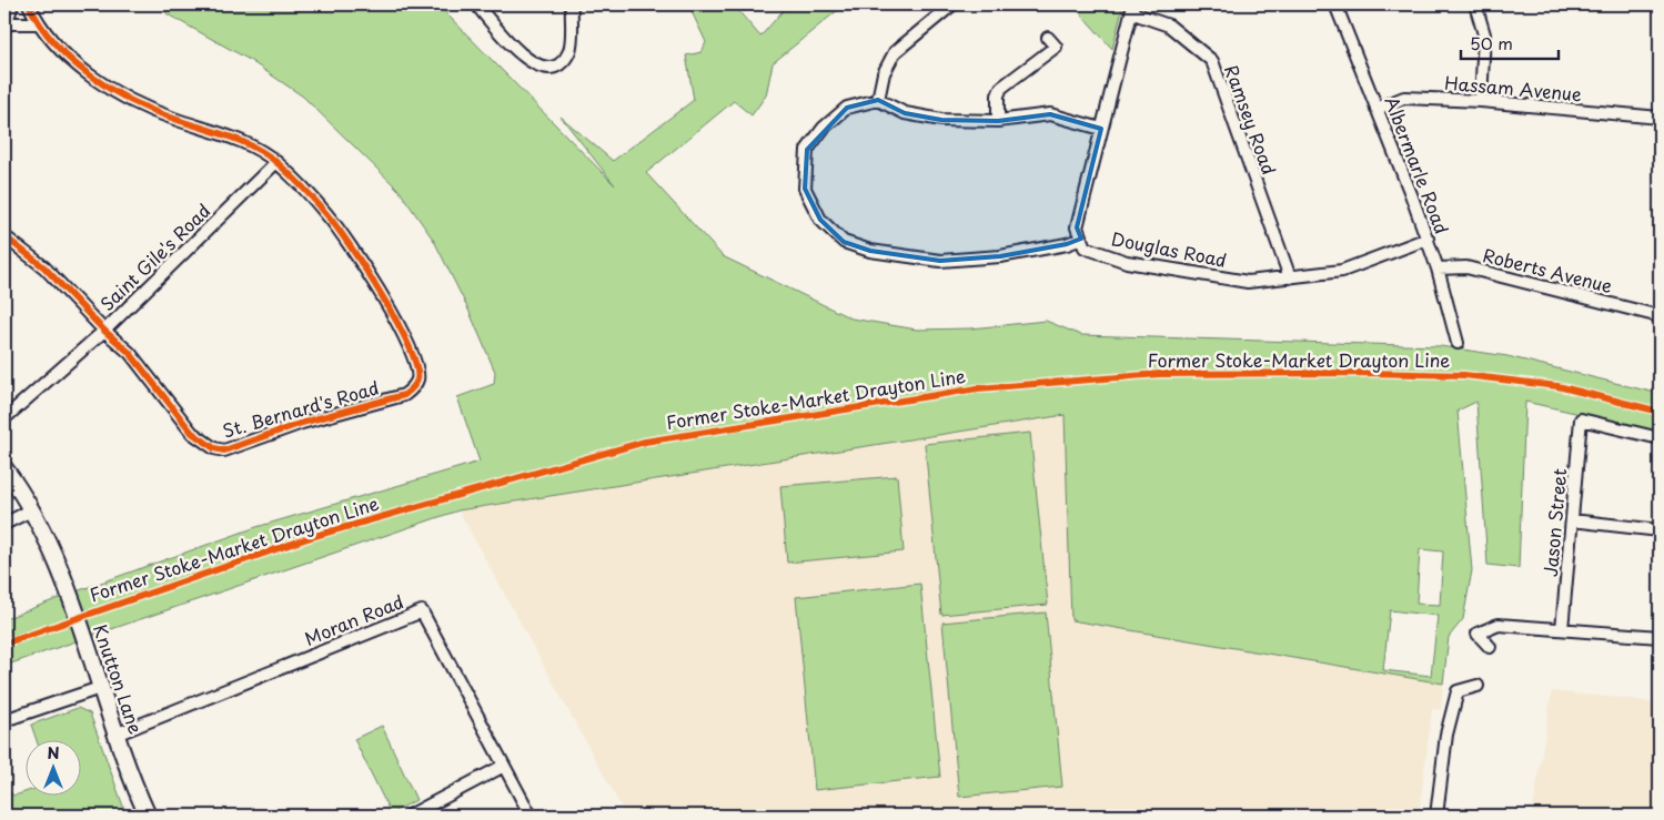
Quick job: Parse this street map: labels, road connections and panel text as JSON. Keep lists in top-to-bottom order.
{
  "streets": {
    "main road": ["Knutton Lane"],
    "street": [
      "Hassam Avenue",
      "Ramsey Road",
      "Albermarle Road",
      "Douglas Road",
      "Saint Gile's Road",
      "Roberts Avenue",
      "St. Bernard's Road",
      "Jason Street",
      "Moran Road"
    ],
    "cycle path": ["Former Stoke-Market Drayton Line"]
  },
  "crossings": [
    ["Hassam Avenue", "Albermarle Road"],
    ["Ramsey Road", "Douglas Road"],
    ["Albermarle Road", "Douglas Road"],
    ["Albermarle Road", "Roberts Avenue"],
    ["Saint Gile's Road", "St. Bernard's Road"],
    ["Moran Road", "Knutton Lane"]
  ],
  "scale_bar": "50 m",
  "north": "top"
}
